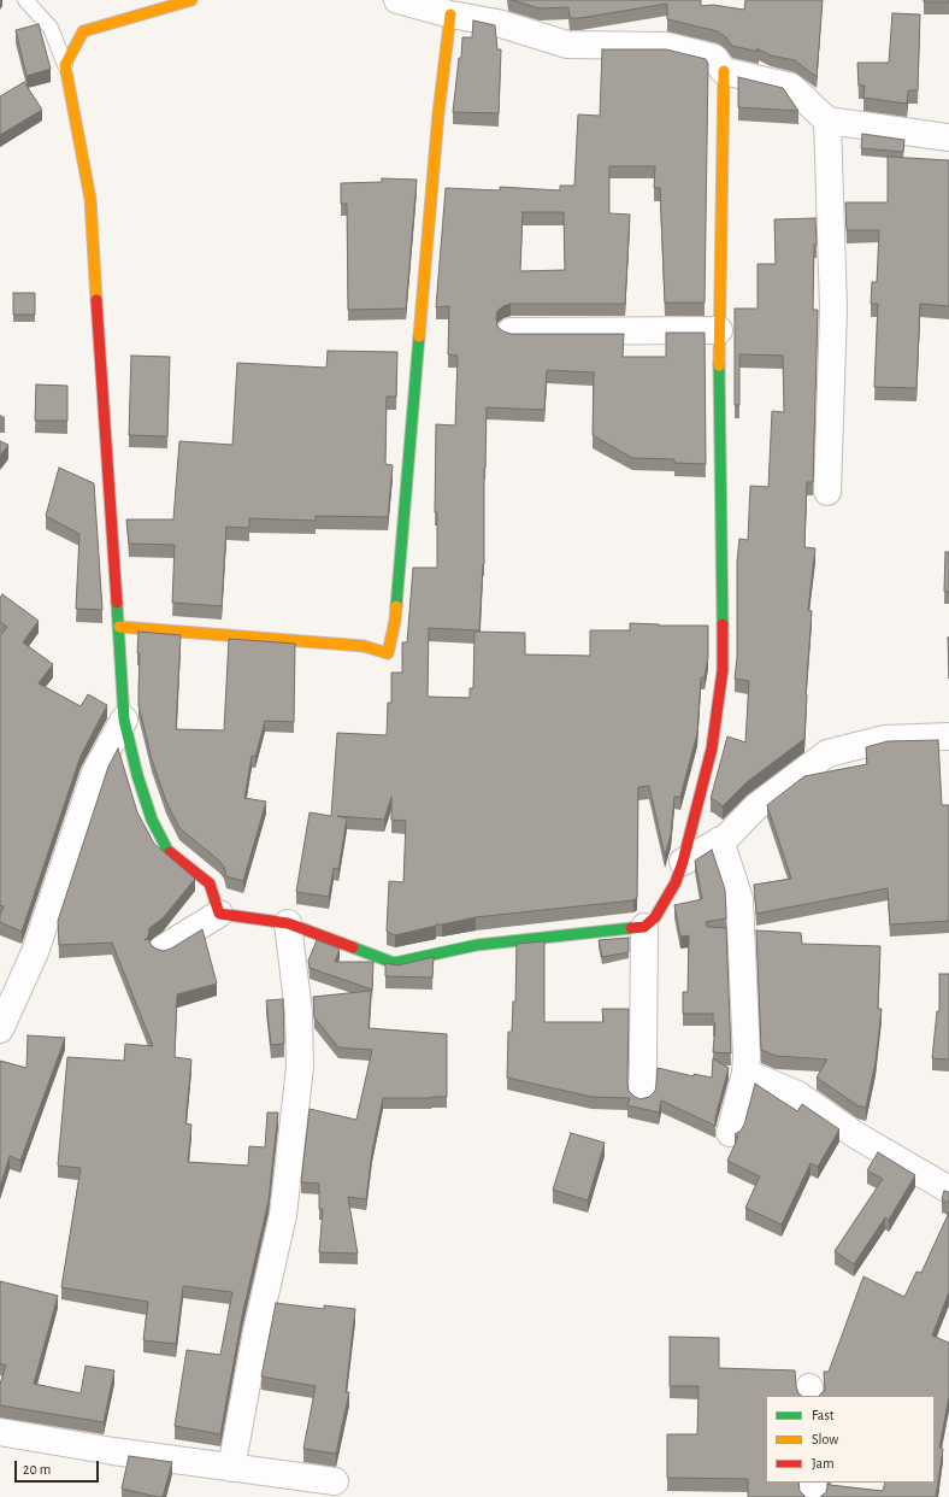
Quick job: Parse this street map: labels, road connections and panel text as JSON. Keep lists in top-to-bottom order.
{
  "legend": ["Fast", "Slow", "Jam"],
  "scale_bar": "20 m"
}
